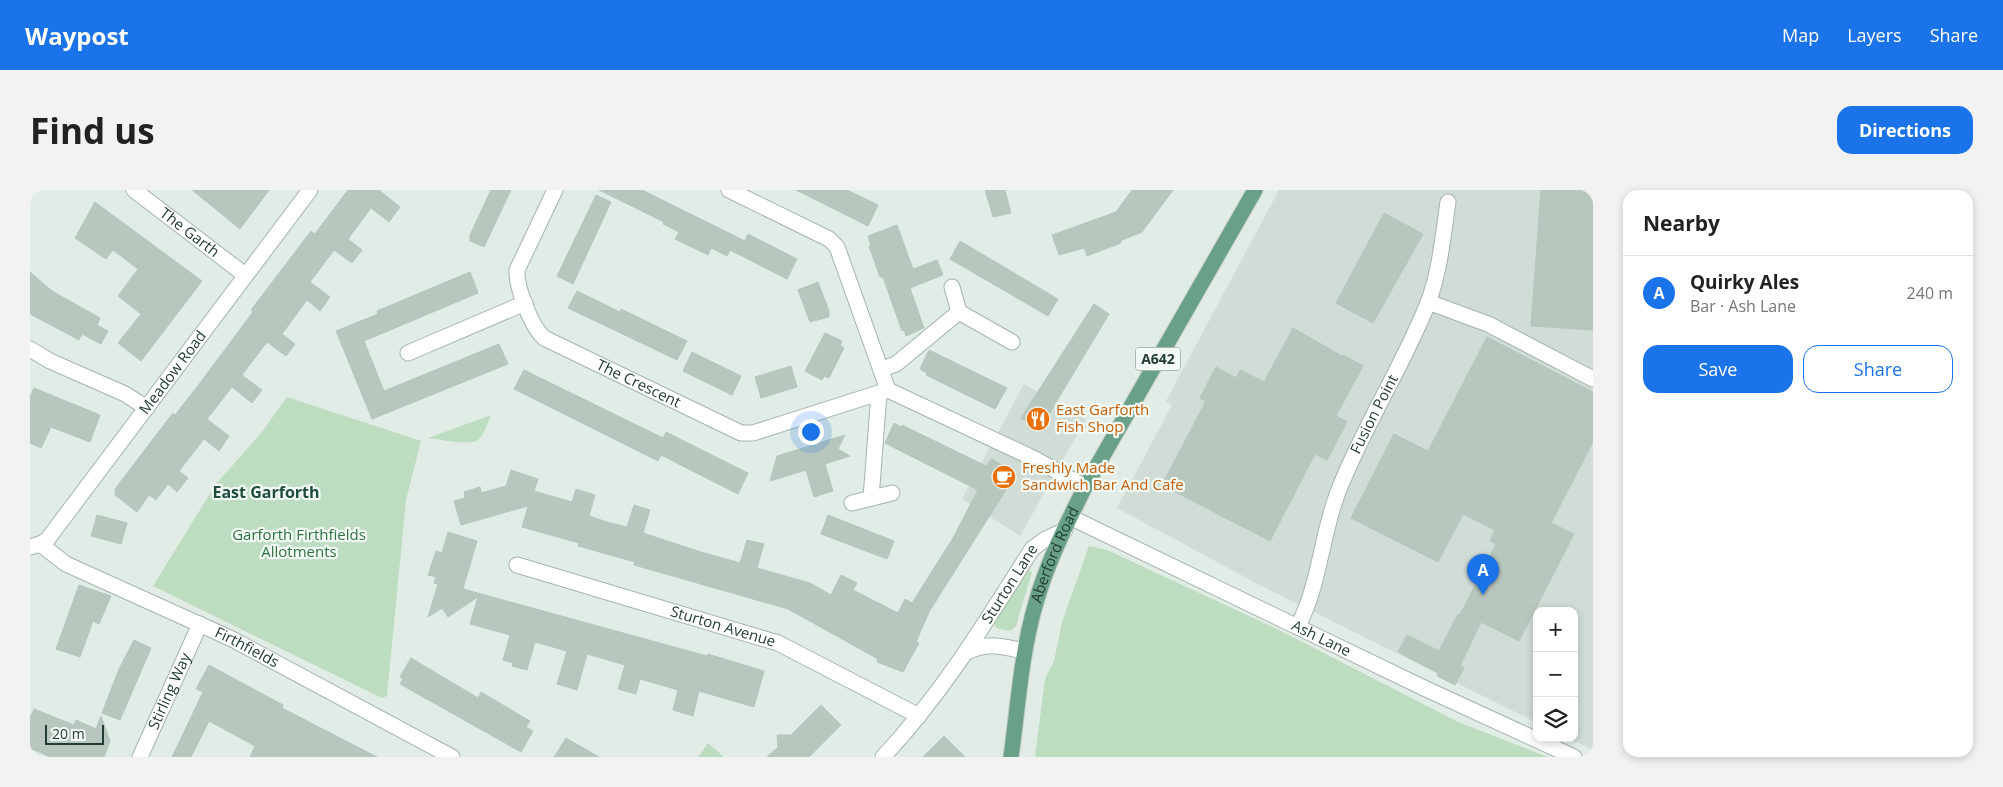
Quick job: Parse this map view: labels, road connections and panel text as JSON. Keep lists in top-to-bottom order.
{
  "streets": {
    "main road": ["A642", "Aberford Road"],
    "street": [
      "The Garth",
      "Meadow Road",
      "The Crescent",
      "Fusion Point",
      "Sturton Lane",
      "Sturton Avenue",
      "Ash Lane",
      "Firthfields",
      "Stirling Way"
    ]
  },
  "crossings": [
    ["The Garth", "Meadow Road"],
    ["Meadow Road", "Firthfields"],
    ["Fusion Point", "Ash Lane"],
    ["Aberford Road", "Sturton Lane"],
    ["Aberford Road", "Ash Lane"],
    ["Sturton Lane", "Sturton Avenue"],
    ["Sturton Lane", "Ash Lane"],
    ["Firthfields", "Stirling Way"]
  ],
  "districts": ["East Garforth"],
  "parks": ["Garforth Firthfields Allotments"],
  "places": {
    "restaurant": ["East Garforth Fish Shop"],
    "cafe": ["Freshly Made Sandwich Bar And Cafe"]
  },
  "scale_bar": "20 m",
  "page": {
    "header": "Waypost",
    "nav": ["Map", "Layers", "Share"],
    "buttons": [
      "Directions",
      ["Save", "Share"]
    ],
    "title": "Find us",
    "heading": "Nearby",
    "list": [
      {
        "mark": "A",
        "name": "Quirky Ales",
        "note": "Bar · Ash Lane",
        "value": "240 m"
      }
    ],
    "pins": "A",
    "map_buttons": ["+", "−"],
    "scale": "20 m"
  }
}
